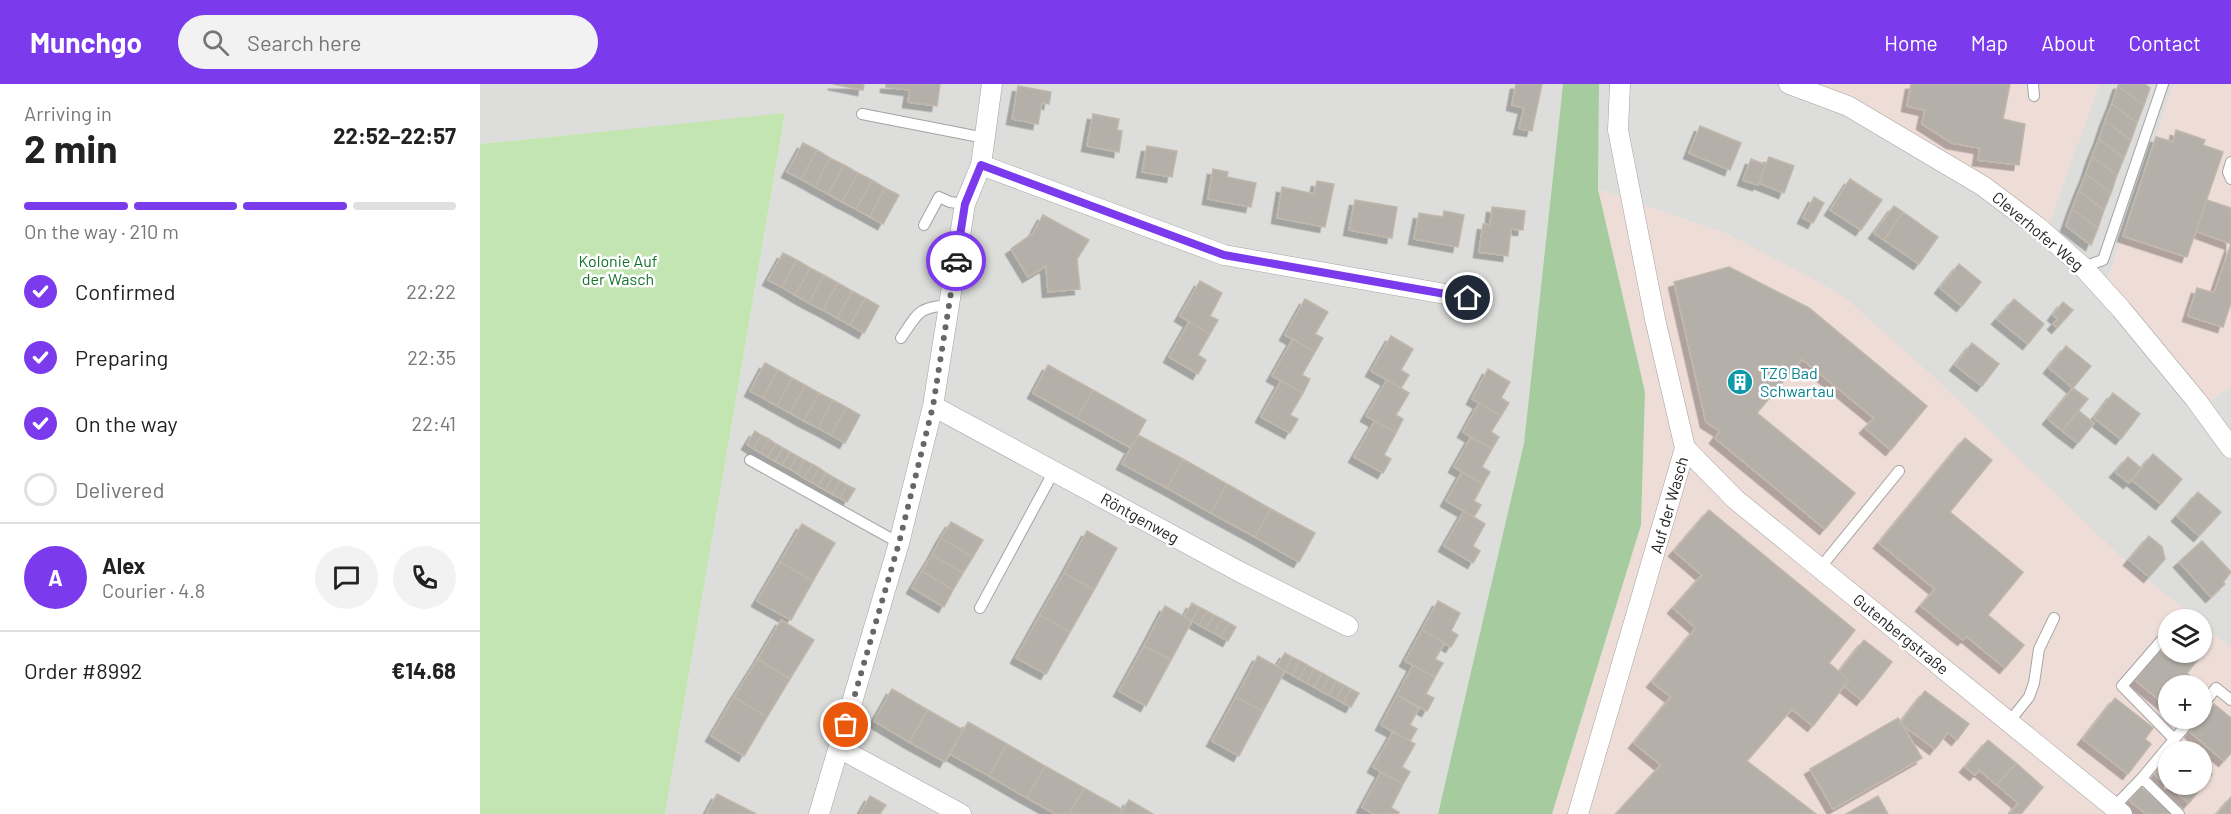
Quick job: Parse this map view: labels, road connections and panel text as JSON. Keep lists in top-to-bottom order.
{
  "streets": {
    "street": [
      "Cleverhofer Weg",
      "Auf der Wasch",
      "Röntgenweg",
      "Gutenbergstraße"
    ]
  },
  "crossings": [
    ["Auf der Wasch", "Gutenbergstraße"]
  ],
  "parks": ["Kolonie Auf der Wasch"],
  "places": {
    "building": ["TZG Bad Schwartau"]
  },
  "page": {
    "header": "Munchgo",
    "search": "Search here",
    "nav": [
      "Home",
      "Map",
      "About",
      "Contact"
    ],
    "heading": ["2 min", "Arriving in", "22:52–22:57"],
    "panel": [
      "Alex",
      "Courier · 4.8",
      "Order #8992",
      "€14.68"
    ],
    "bar": "On the way · 210 m",
    "list": [
      ["Confirmed", "22:22"],
      ["Preparing", "22:35"],
      ["On the way", "22:41"],
      "Delivered"
    ],
    "round": "A",
    "map_buttons": ["+", "−"]
  }
}
